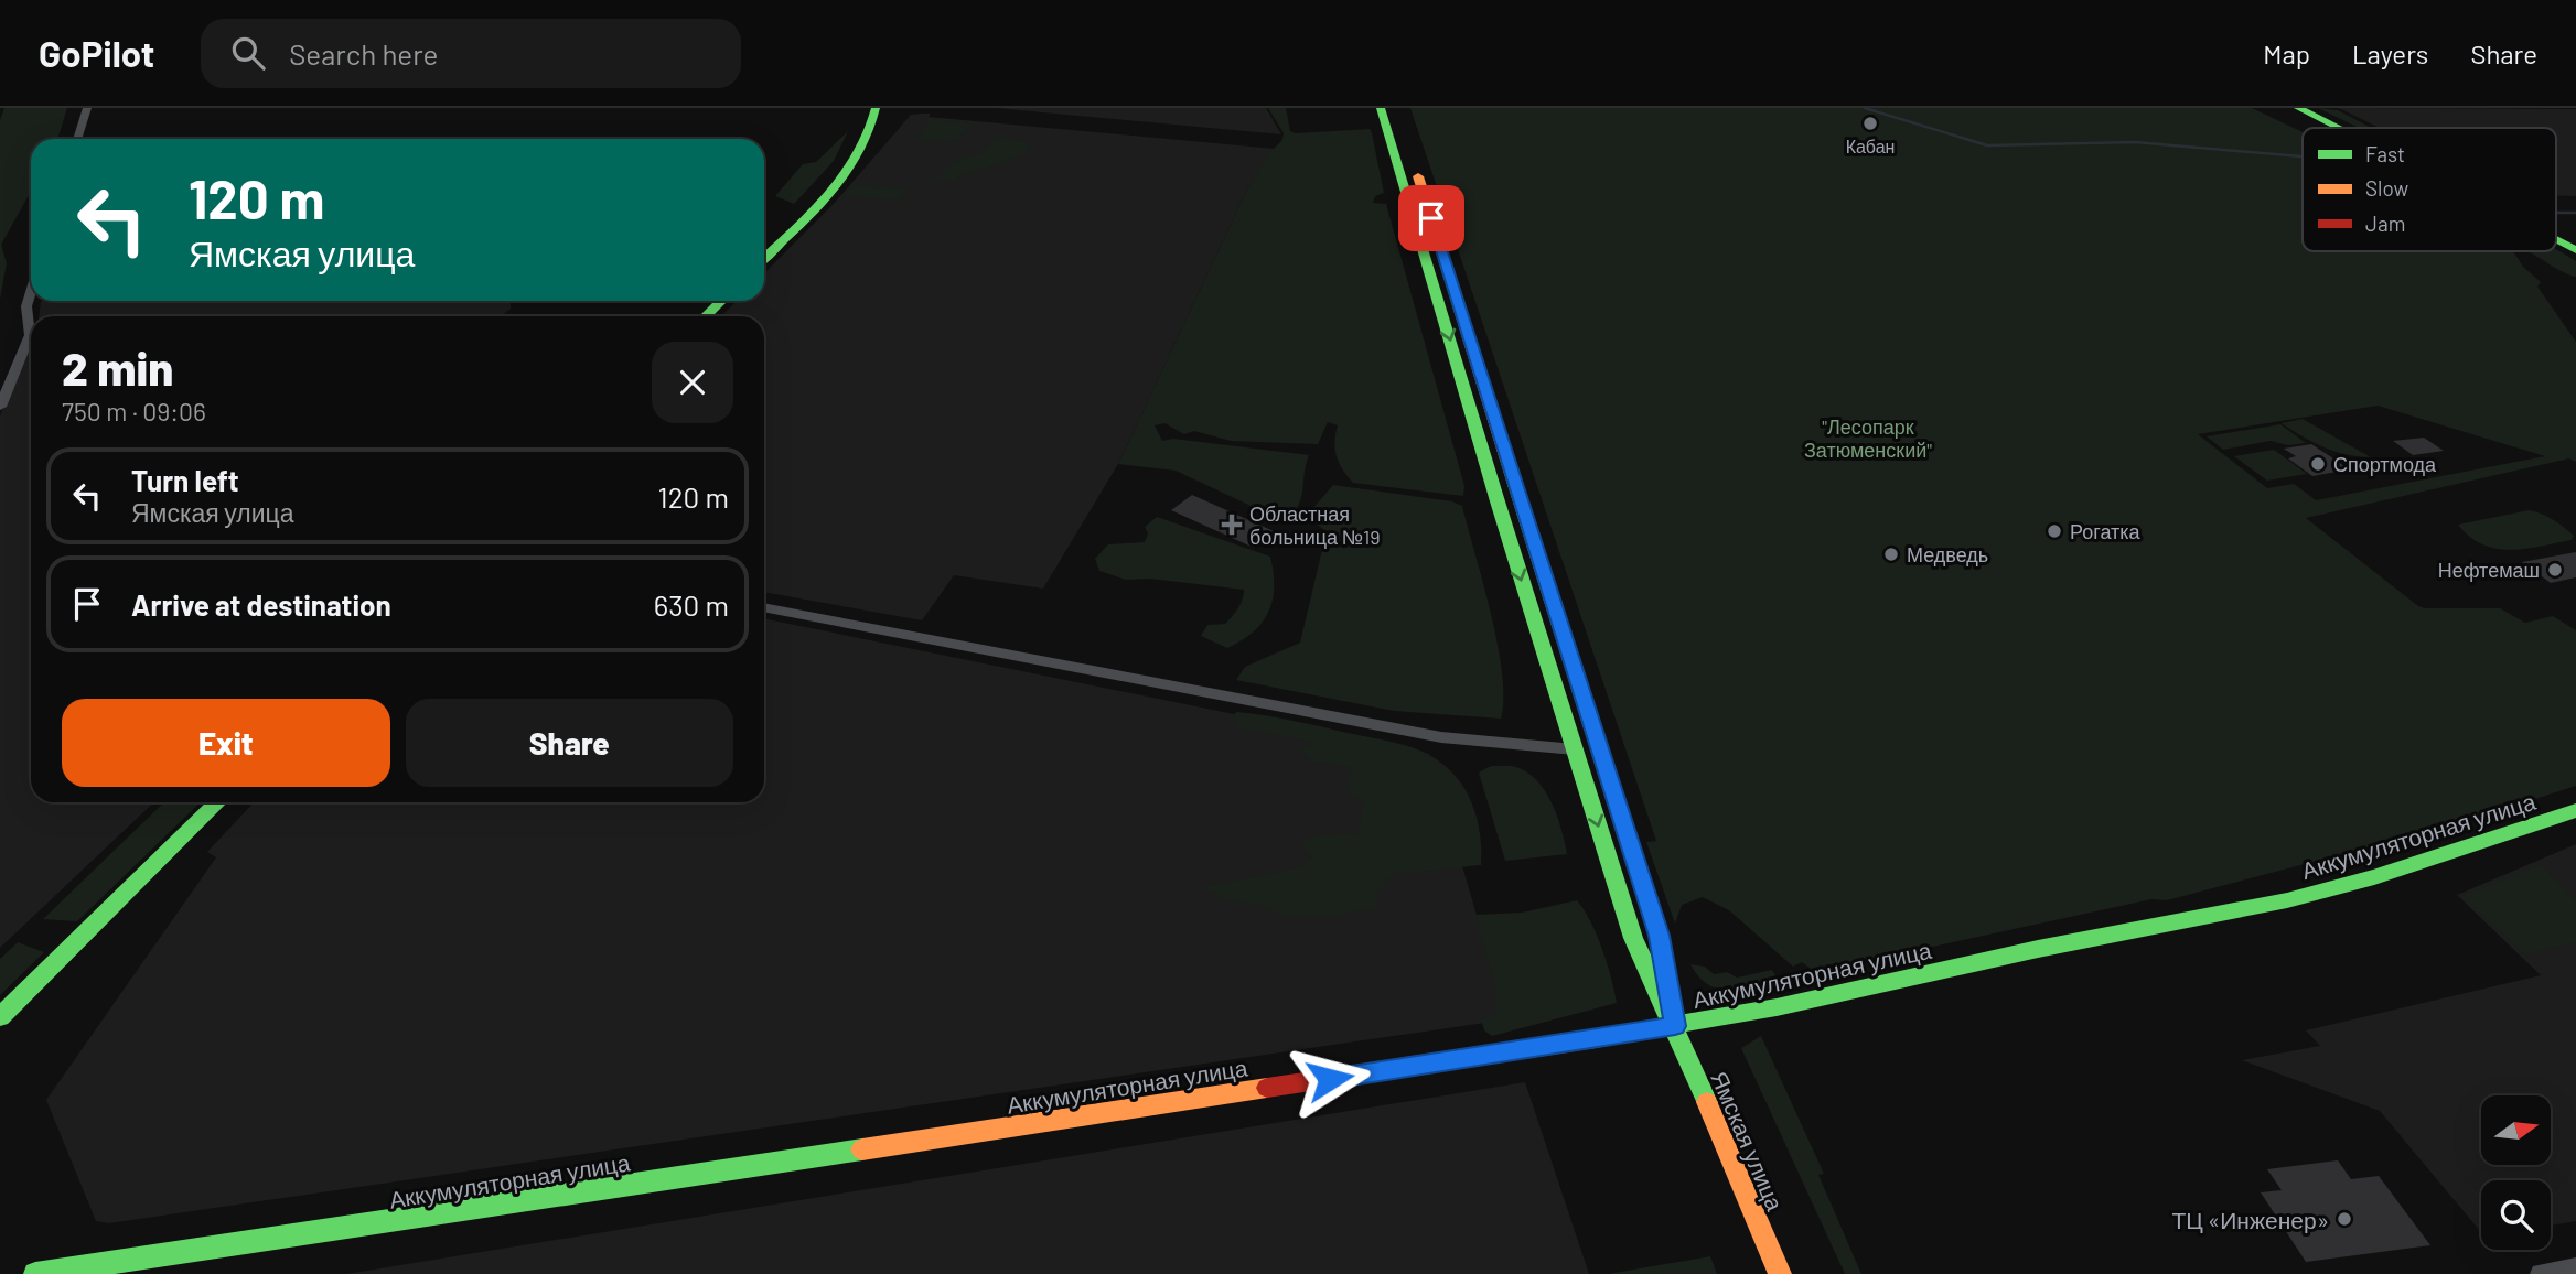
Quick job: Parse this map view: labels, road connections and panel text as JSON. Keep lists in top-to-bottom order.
{
  "streets": {
    "main road": ["Аккумуляторная улица", "Ямская улица"]
  },
  "crossings": [
    ["Аккумуляторная улица", "Ямская улица"]
  ],
  "parks": ["\"Лесопарк Затюменский\""],
  "places": {
    "other": [
      "Кабан",
      "Спортмода",
      "Рогатка",
      "Медведь",
      "Нефтемаш",
      "ТЦ «Инженер»"
    ],
    "health": ["Областная больница №19"]
  },
  "legend": ["Fast", "Slow", "Jam"],
  "north": "right",
  "page": {
    "header": "GoPilot",
    "search": "Search here",
    "nav": ["Map", "Layers", "Share"],
    "turn": ["120 m", "Ямская улица"],
    "heading": ["2 min", "750 m · 09:06"],
    "list": [
      {
        "name": "Turn left",
        "note": "Ямская улица",
        "value": "120 m"
      },
      {
        "name": "Arrive at destination",
        "value": "630 m"
      }
    ],
    "buttons": ["Exit", "Share"]
  }
}
